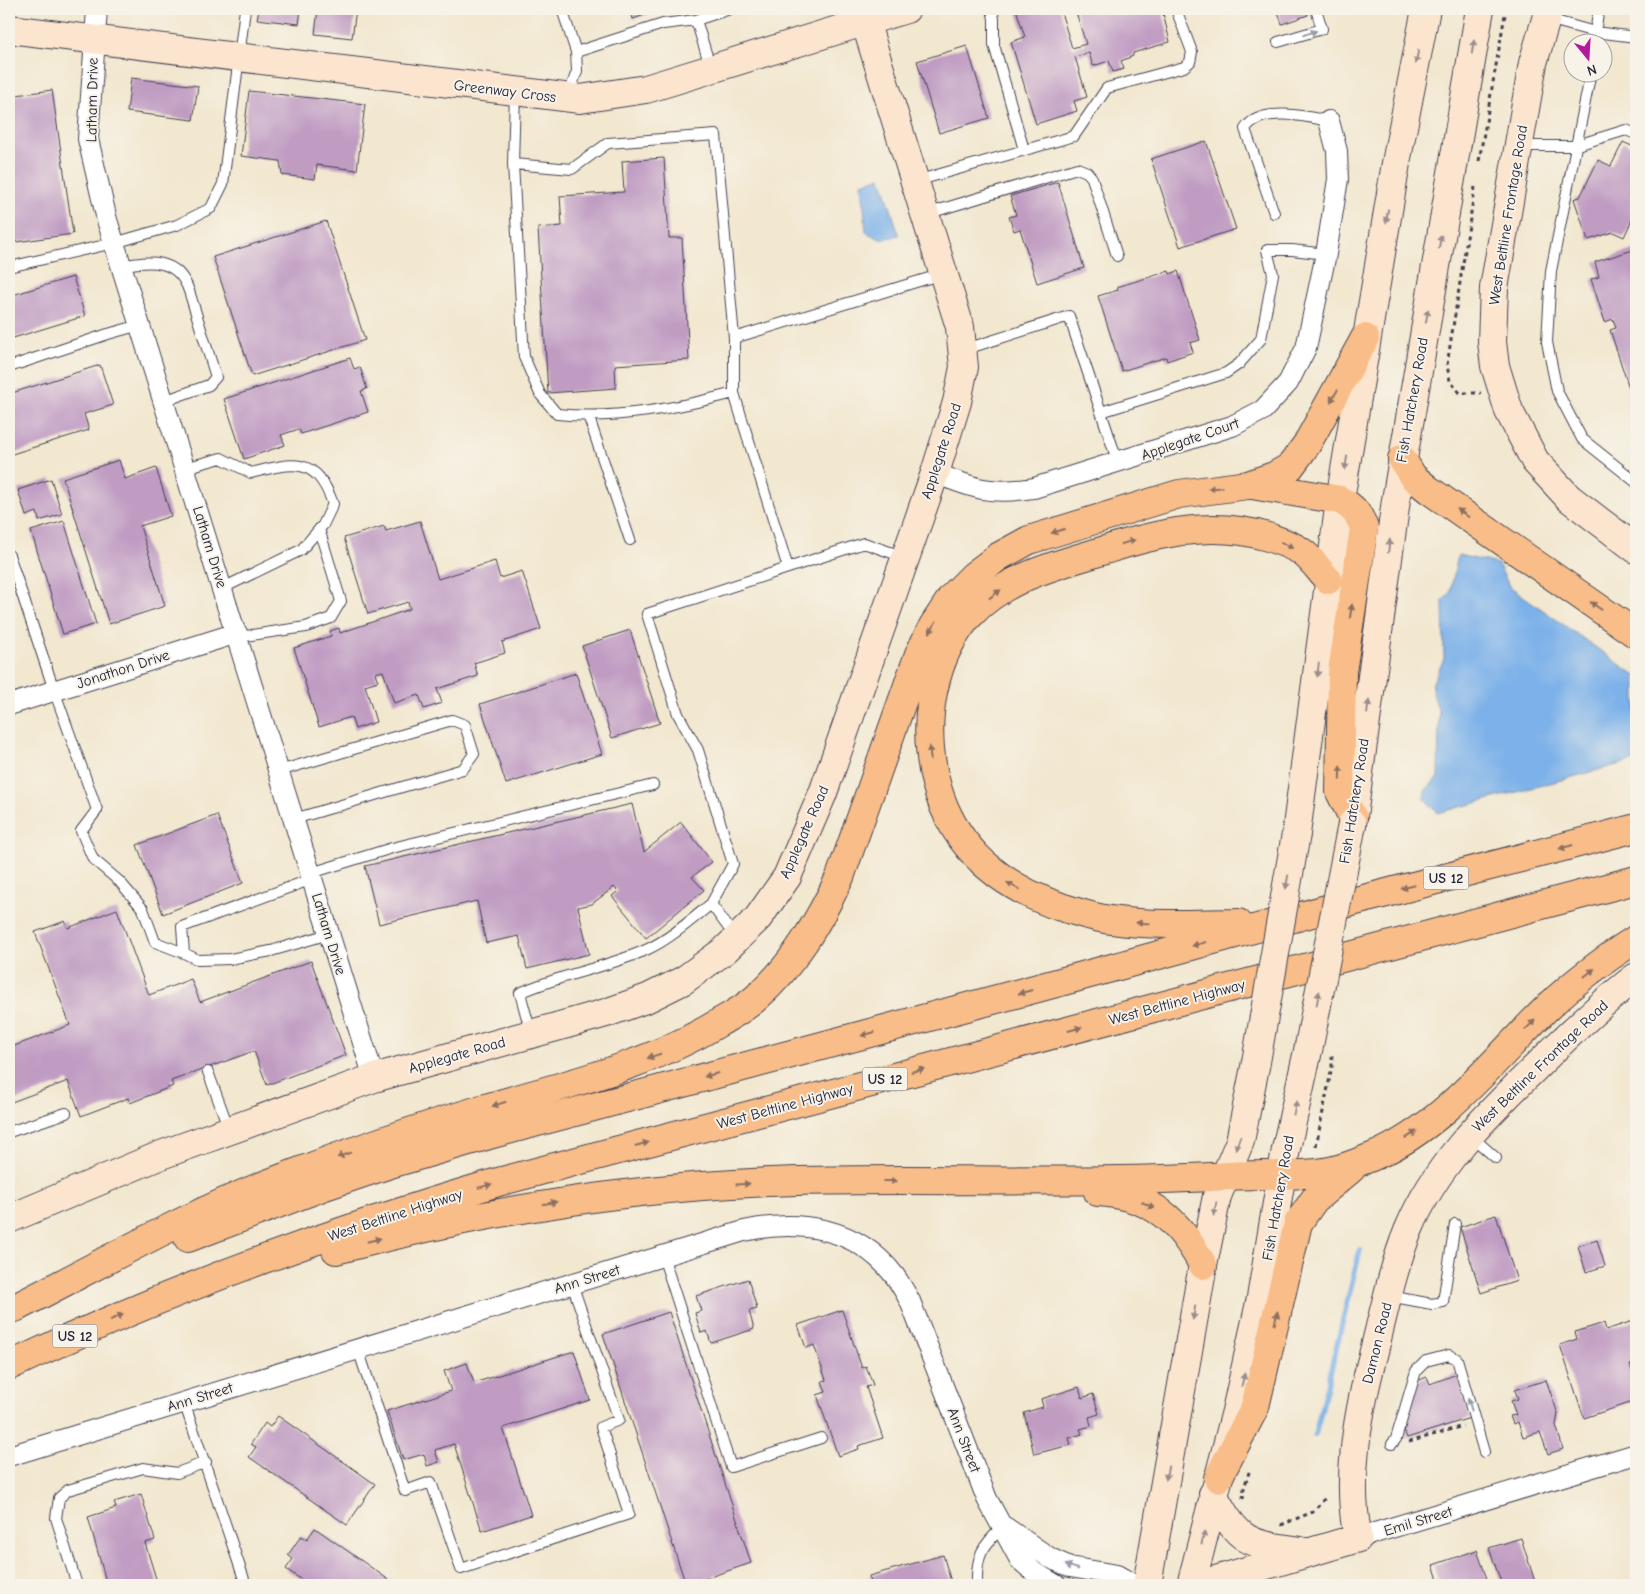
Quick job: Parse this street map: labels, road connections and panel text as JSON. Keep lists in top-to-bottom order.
{
  "streets": {
    "highway": ["US 12", "West Beltline Highway"],
    "street": [
      "Greenway Cross",
      "Latham Drive",
      "West Beltline Frontage Road",
      "Fish Hatchery Road",
      "Applegate Court",
      "Applegate Road",
      "Jonathon Drive",
      "Ann Street",
      "Damon Road",
      "Emil Street"
    ]
  },
  "crossings": [
    ["Greenway Cross", "Latham Drive"],
    ["Greenway Cross", "Applegate Road"],
    ["Latham Drive", "Applegate Road"],
    ["Latham Drive", "Jonathon Drive"],
    ["West Beltline Frontage Road", "Damon Road"],
    ["Applegate Court", "Applegate Road"],
    ["Damon Road", "Emil Street"]
  ],
  "north": "bottom"
}
